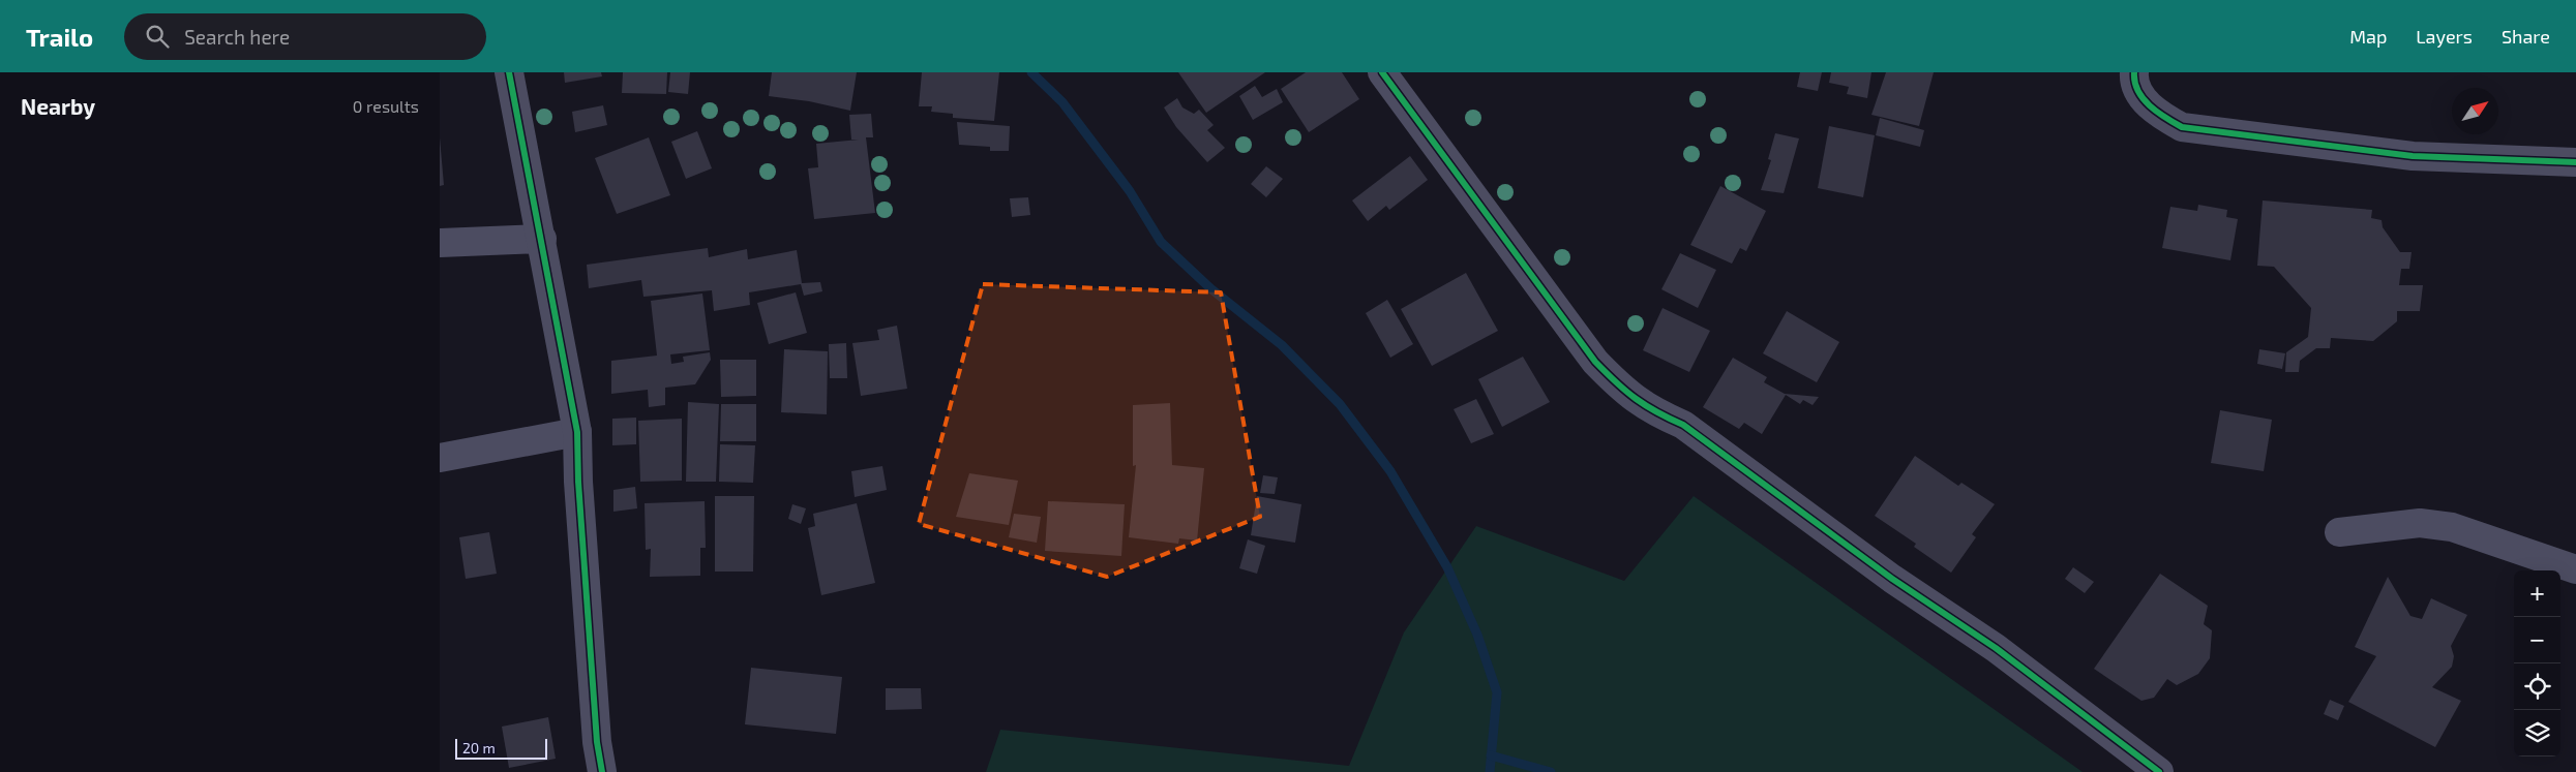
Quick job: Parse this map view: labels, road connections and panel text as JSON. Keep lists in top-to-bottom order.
{
  "scale_bar": "20 m",
  "north": "top right",
  "page": {
    "header": "Trailo",
    "search": "Search here",
    "nav": ["Map", "Layers", "Share"],
    "heading": ["Nearby", "0 results"],
    "map_buttons": ["+", "−"],
    "scale": "20 m"
  }
}
